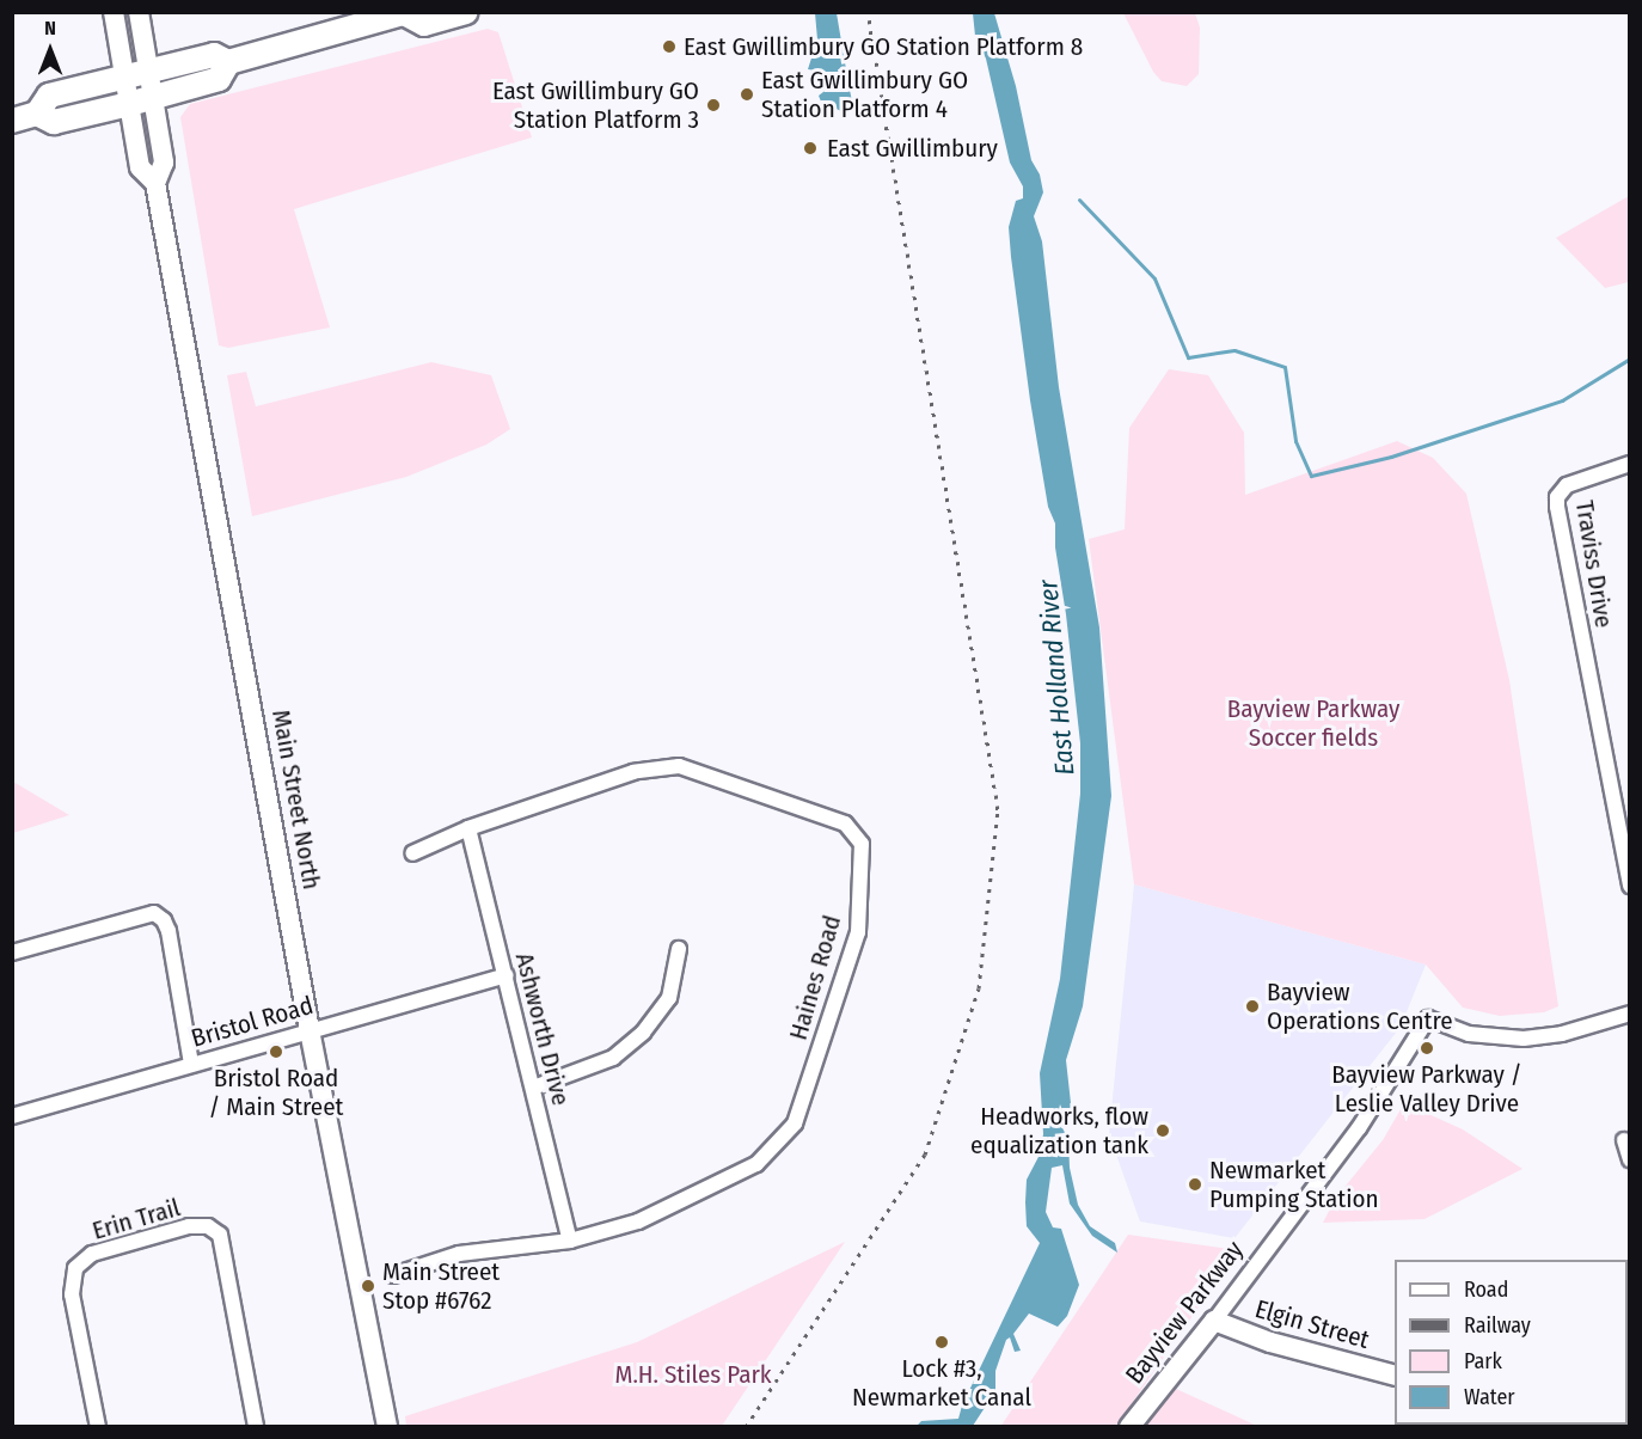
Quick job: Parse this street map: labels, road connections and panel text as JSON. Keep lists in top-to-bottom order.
{
  "streets": {
    "main road": ["Main Street North", "Bayview Parkway", "Elgin Street"],
    "street": [
      "Traviss Drive",
      "Haines Road",
      "Bristol Road",
      "Ashworth Drive",
      "Erin Trail"
    ]
  },
  "crossings": [
    ["Main Street North", "Bristol Road"],
    ["Haines Road", "Ashworth Drive"],
    ["Bristol Road", "Ashworth Drive"],
    ["Bayview Parkway", "Elgin Street"]
  ],
  "water": ["East Holland River"],
  "parks": ["Bayview Parkway Soccer fields", "M.H. Stiles Park"],
  "places": [
    "East Gwillimbury GO Station Platform 8",
    "East Gwillimbury GO Station Platform 4",
    "East Gwillimbury GO Station Platform 3",
    "East Gwillimbury",
    "Bayview Operations Centre",
    "Bayview Parkway / Leslie Valley Drive",
    "Bristol Road / Main Street",
    "Headworks, flow equalization tank",
    "Newmarket Pumping Station",
    "Main Street Stop #6762",
    "Lock #3, Newmarket Canal"
  ],
  "legend": [
    "Road",
    "Railway",
    "Park",
    "Water"
  ],
  "north": "top"
}
